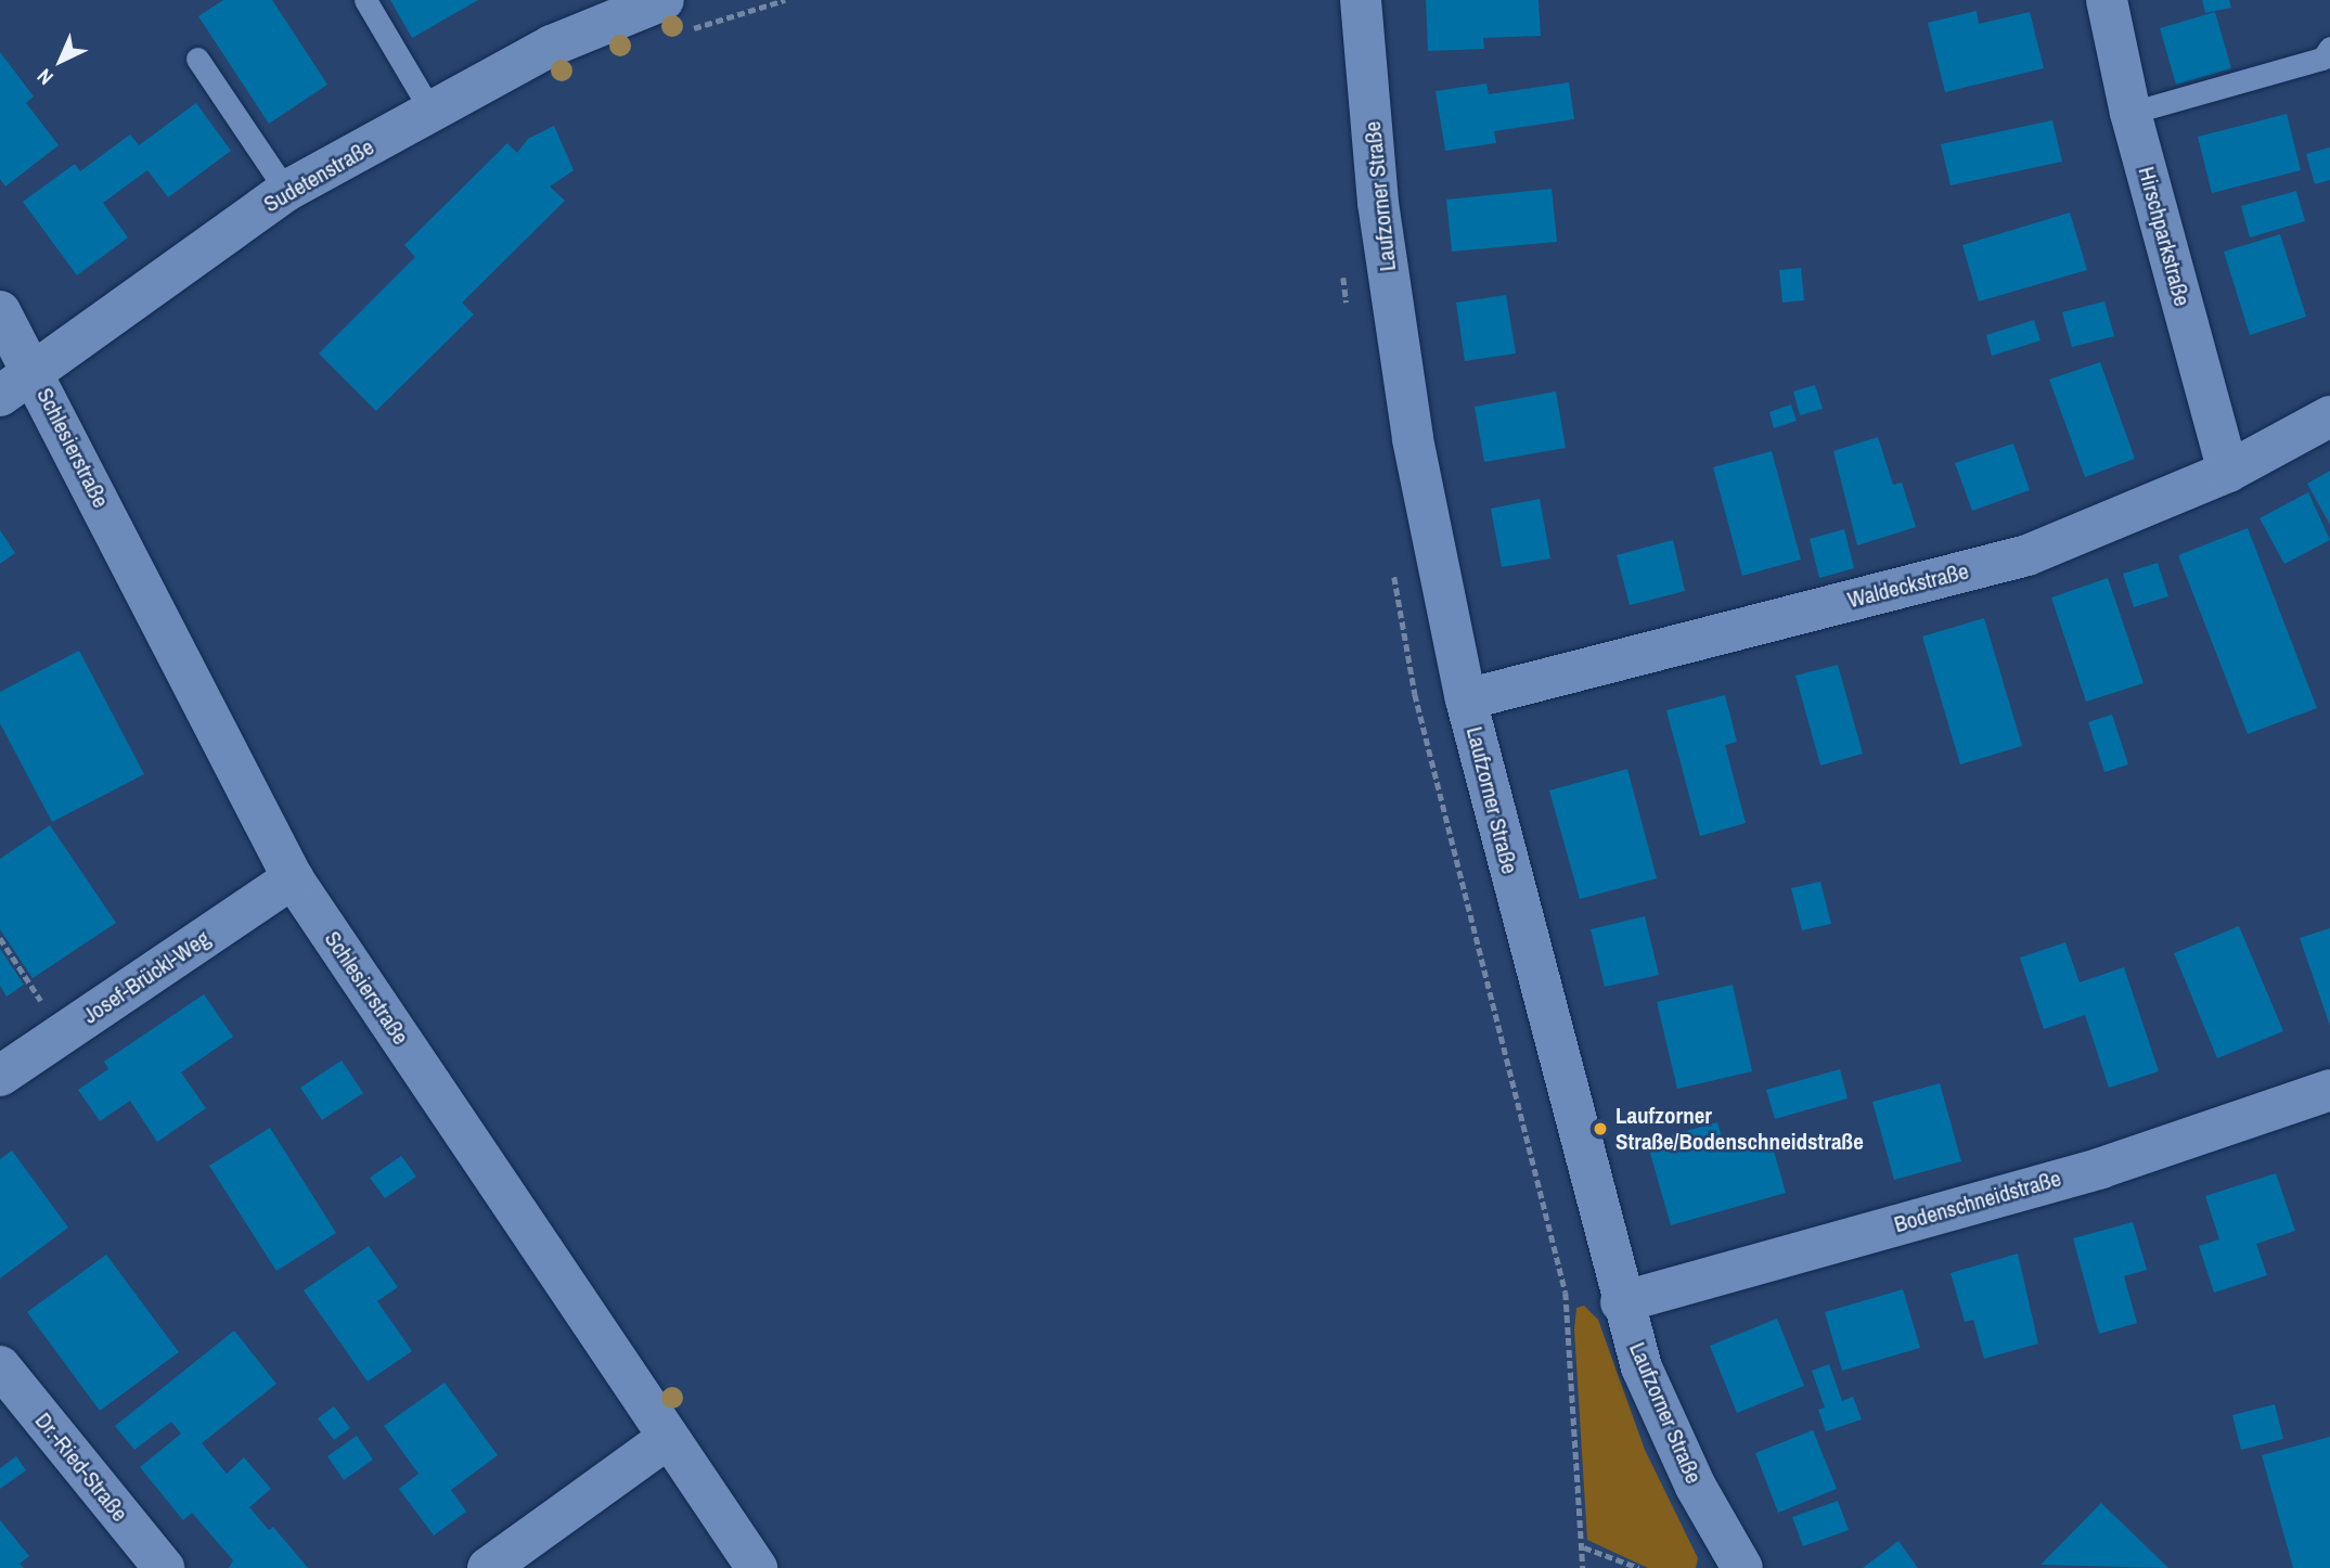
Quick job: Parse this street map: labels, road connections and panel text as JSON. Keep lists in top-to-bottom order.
{
  "streets": {
    "street": [
      "Sudetenstraße",
      "Laufzorner Straße",
      "Hirschparkstraße",
      "Schlesierstraße",
      "Waldeckstraße",
      "Josef-Brückl-Weg",
      "Bodenschneidstraße",
      "Dr.-Ried-Straße"
    ]
  },
  "crossings": [
    ["Sudetenstraße", "Schlesierstraße"],
    ["Laufzorner Straße", "Waldeckstraße"],
    ["Laufzorner Straße", "Bodenschneidstraße"],
    ["Hirschparkstraße", "Waldeckstraße"],
    ["Schlesierstraße", "Josef-Brückl-Weg"]
  ],
  "places": ["Laufzorner Straße/Bodenschneidstraße"],
  "north": "bottom left"
}
